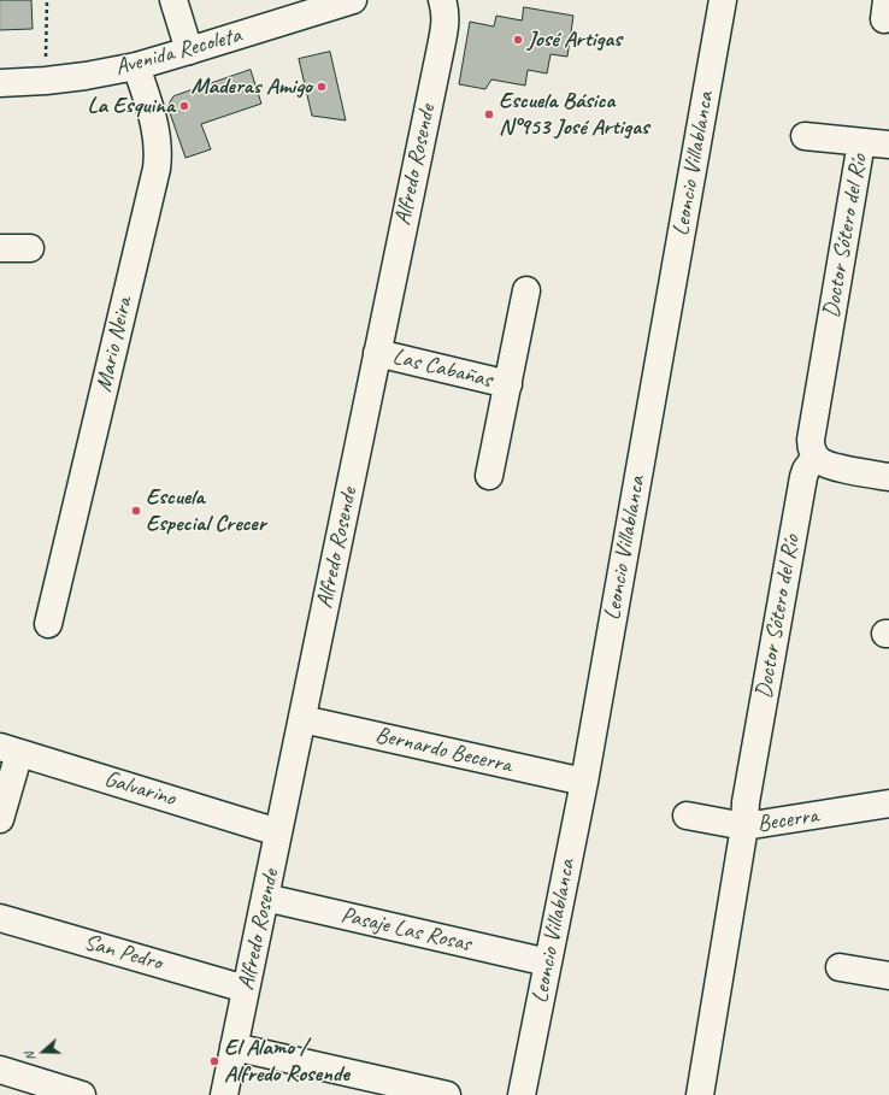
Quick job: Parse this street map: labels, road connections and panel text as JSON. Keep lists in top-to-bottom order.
{
  "streets": {
    "street": [
      "Avenida Recoleta",
      "Leoncio Villablanca",
      "Alfredo Rosende",
      "Doctor Sótero del Río",
      "Mario Neira",
      "Las Cabañas",
      "Bernardo Becerra",
      "Galvarino",
      "Becerra",
      "Pasaje Las Rosas",
      "San Pedro"
    ]
  },
  "crossings": [
    ["Avenida Recoleta", "Mario Neira"],
    ["Leoncio Villablanca", "Bernardo Becerra"],
    ["Leoncio Villablanca", "Pasaje Las Rosas"],
    ["Alfredo Rosende", "Las Cabañas"],
    ["Alfredo Rosende", "Bernardo Becerra"],
    ["Alfredo Rosende", "Galvarino"],
    ["Alfredo Rosende", "Pasaje Las Rosas"],
    ["Alfredo Rosende", "San Pedro"],
    ["Doctor Sótero del Río", "Becerra"]
  ],
  "places": [
    "José Artigas",
    "Maderas Amigo",
    "La Esquina",
    "Escuela Básica N°953 José Artigas",
    "Escuela Especial Crecer",
    "El Alamo / Alfredo Rosende"
  ],
  "north": "left"
}
